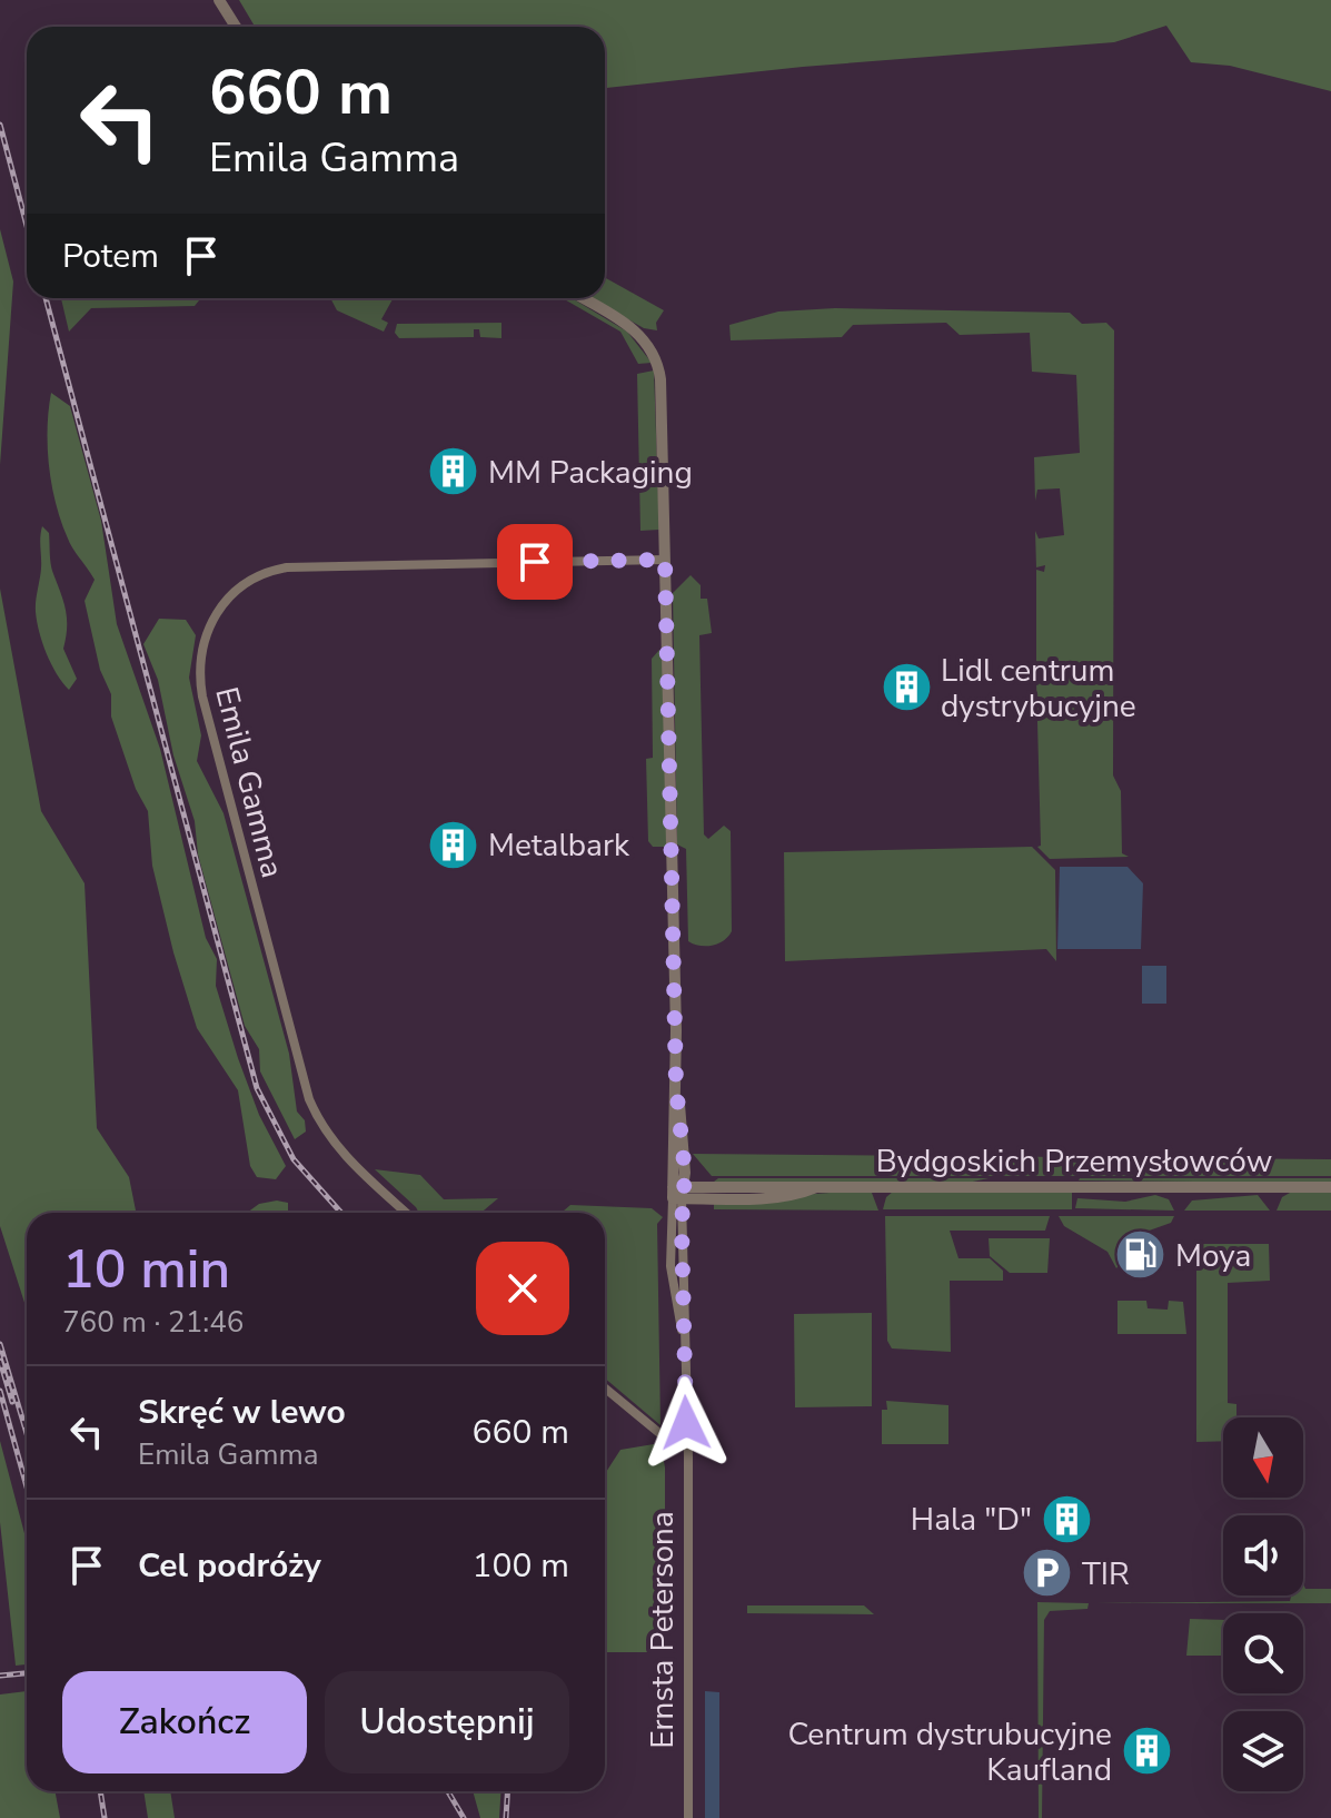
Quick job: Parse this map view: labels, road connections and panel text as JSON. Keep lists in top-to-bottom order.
{
  "streets": {
    "street": ["Emila Gamma", "Bydgoskich Przemysłowców", "Ernsta Petersona"]
  },
  "crossings": [
    ["Emila Gamma", "Ernsta Petersona"],
    ["Bydgoskich Przemysłowców", "Ernsta Petersona"]
  ],
  "places": {
    "building": [
      "MM Packaging",
      "Lidl centrum dystrybucyjne",
      "Metalbark",
      "Hala \"D\"",
      "Centrum dystrubucyjne Kaufland"
    ],
    "fuel station": ["Moya"],
    "parking": ["TIR"]
  },
  "north": "bottom",
  "page": {
    "turn": ["660 m", "Emila Gamma"],
    "then": "Potem",
    "heading": ["10 min", "760 m · 21:46"],
    "list": [
      {
        "name": "Skręć w lewo",
        "note": "Emila Gamma",
        "value": "660 m"
      },
      {
        "name": "Cel podróży",
        "value": "100 m"
      }
    ],
    "buttons": ["Zakończ", "Udostępnij"]
  }
}
